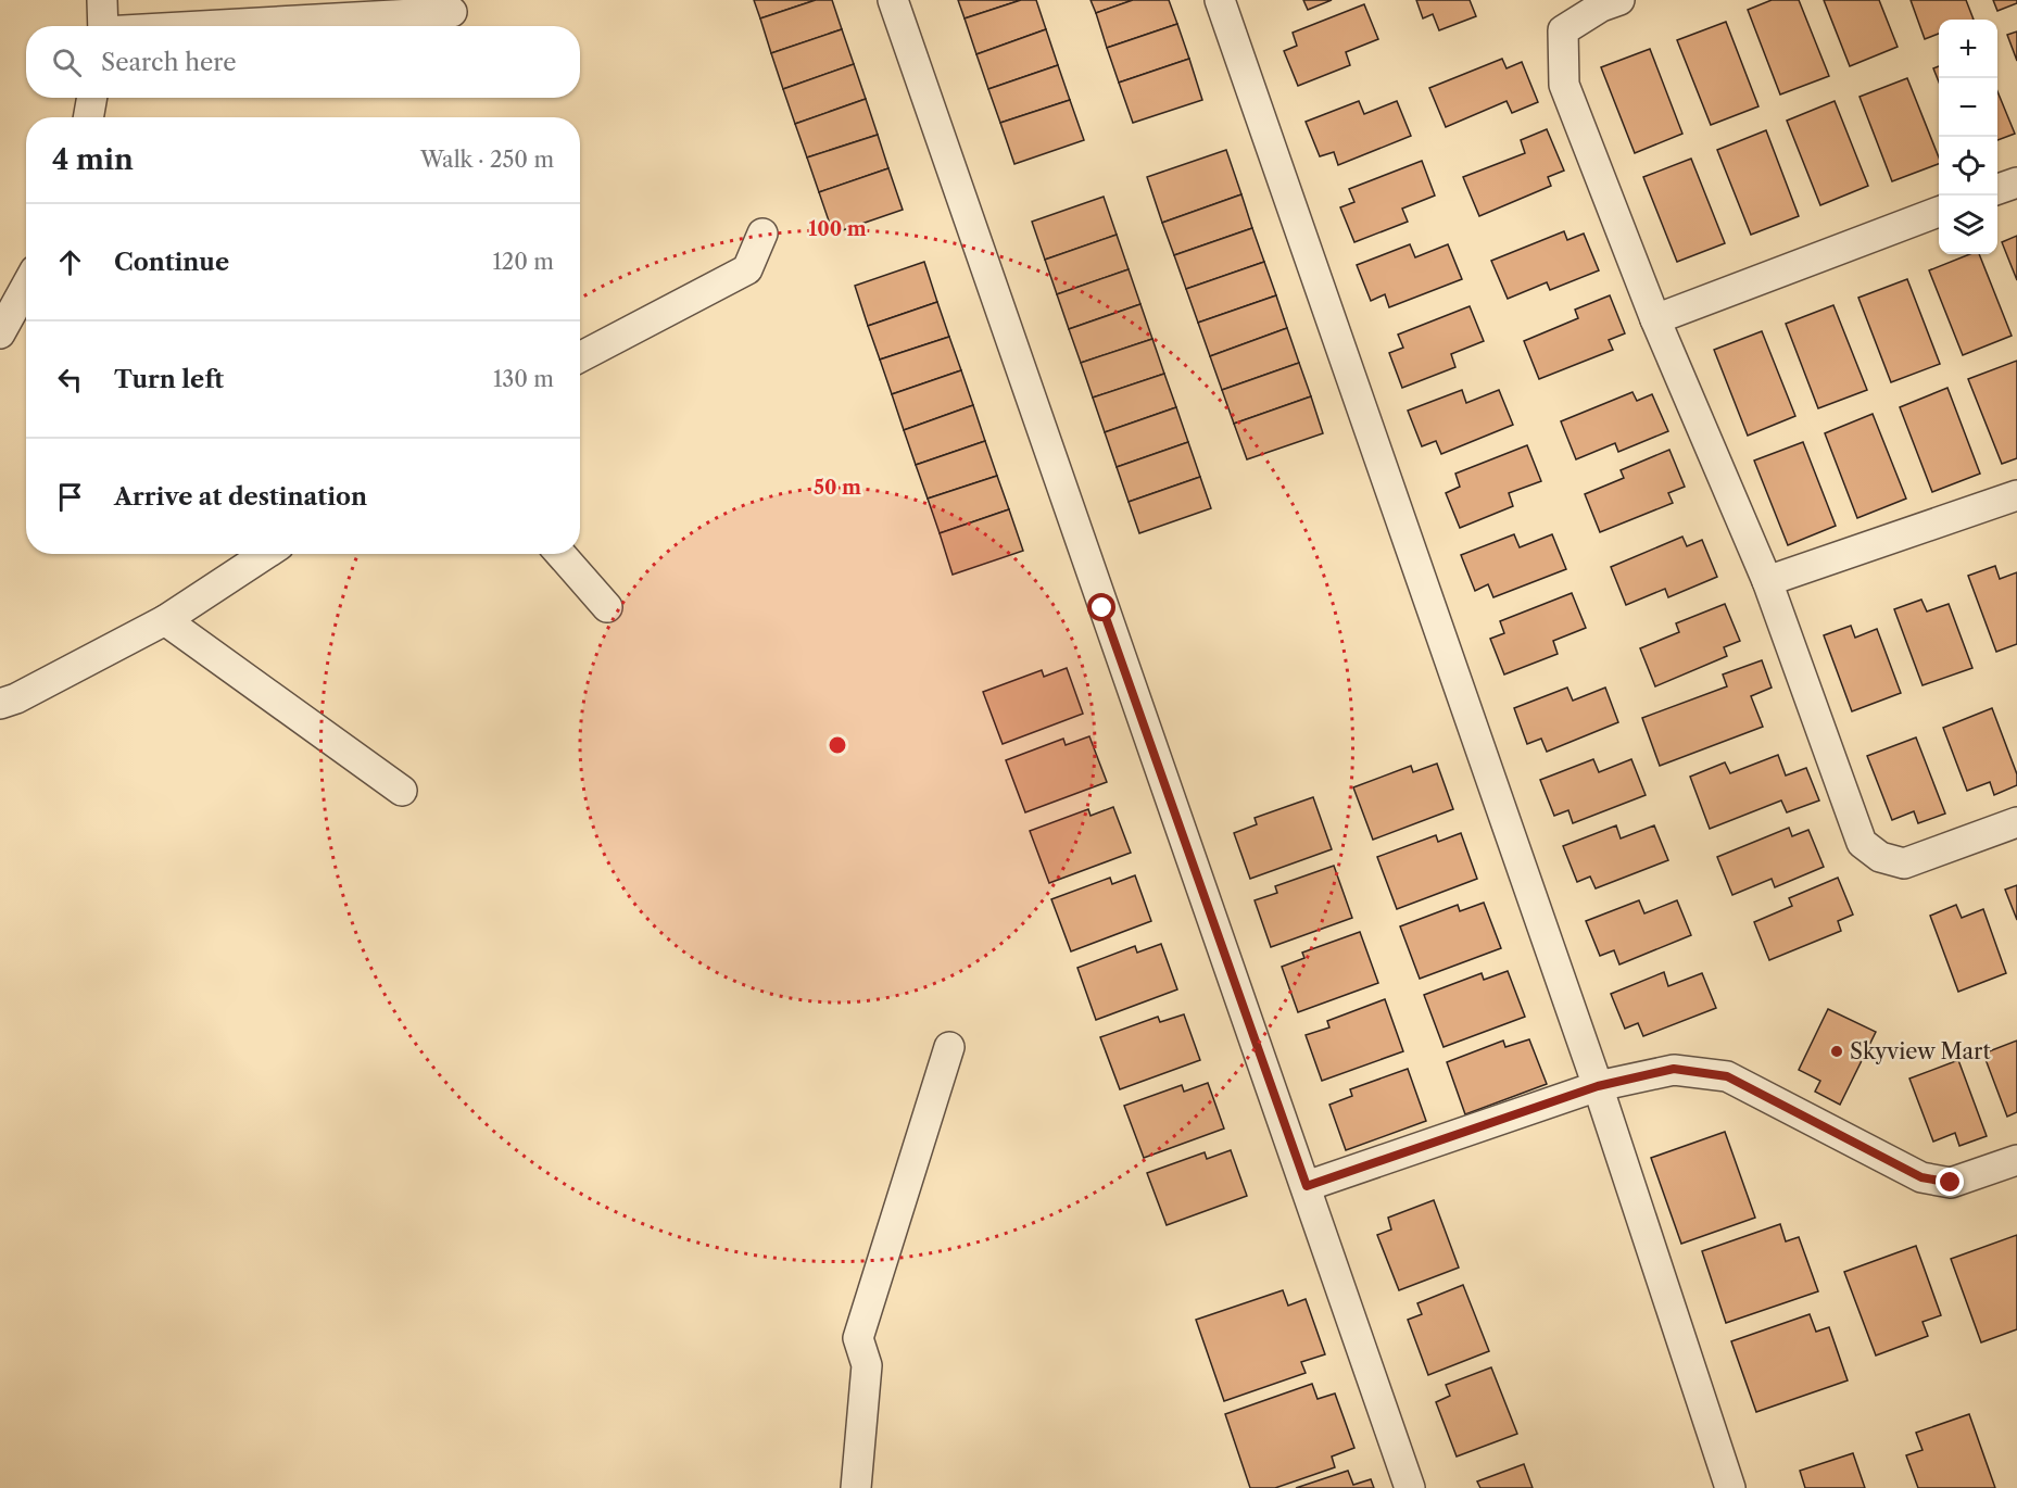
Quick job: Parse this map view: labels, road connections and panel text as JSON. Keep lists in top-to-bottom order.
{
  "places": ["Skyview Mart"],
  "page": {
    "map_buttons": ["+", "−"],
    "search": "Search here",
    "heading": ["4 min", "Walk · 250 m"],
    "list": [
      ["Continue", "120 m"],
      ["Turn left", "130 m"],
      "Arrive at destination"
    ]
  },
  "rings": ["100 m", "50 m"]
}
